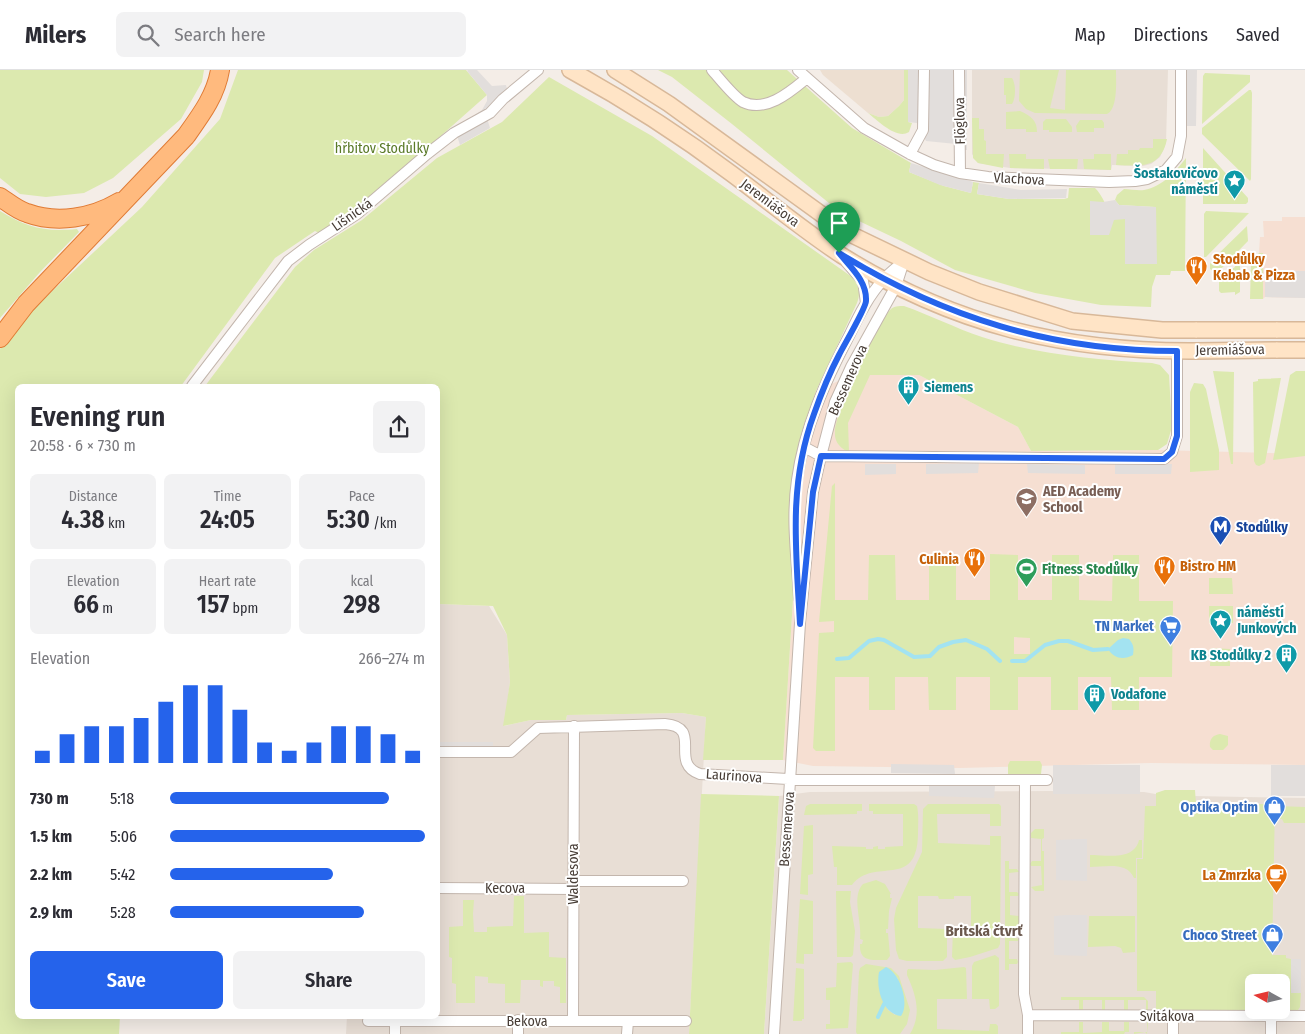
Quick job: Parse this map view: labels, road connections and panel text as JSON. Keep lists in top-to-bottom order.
{
  "streets": {
    "main road": ["Jeremiášova"],
    "street": [
      "Flöglova",
      "Vlachova",
      "Líšnická",
      "Bessemerova",
      "Laurinova",
      "Waldesova",
      "Kecova",
      "Svitákova",
      "Bekova"
    ]
  },
  "crossings": [
    ["Flöglova", "Vlachova"],
    ["Jeremiášova", "Bessemerova"],
    ["Bessemerova", "Laurinova"],
    ["Laurinova", "Waldesova"],
    ["Waldesova", "Kecova"],
    ["Waldesova", "Bekova"]
  ],
  "districts": ["Britská čtvrť"],
  "parks": ["hřbitov Stodůlky"],
  "places": {
    "place": ["Šostakovičovo náměstí", "náměstí Junkových"],
    "restaurant": ["Stodůlky Kebab & Pizza", "Culinia", "Bistro HM"],
    "building": ["Siemens", "KB Stodůlky 2", "Vodafone"],
    "school or university": ["AED Academy School"],
    "metro station": ["Stodůlky"],
    "sports": ["Fitness Stodůlky"],
    "supermarket": ["TN Market"],
    "shop": ["Optika Optim", "Choco Street"],
    "cafe": ["La Zmrzka"]
  },
  "north": "left",
  "page": {
    "header": "Milers",
    "search": "Search here",
    "nav": ["Map", "Directions", "Saved"],
    "heading": ["Evening run", "20:58 · 6 × 730 m"],
    "stats": [
      ["Distance", "4.38 km"],
      ["Time", "24:05"],
      ["Pace", "5:30 /km"],
      ["Elevation", "66 m"],
      ["Heart rate", "157 bpm"],
      ["kcal", "298"]
    ],
    "chart": ["Elevation", "266–274 m"],
    "list": [
      {
        "name": "730 m",
        "note": "5:18"
      },
      {
        "name": "1.5 km",
        "note": "5:06"
      },
      {
        "name": "2.2 km",
        "note": "5:42"
      },
      {
        "name": "2.9 km",
        "note": "5:28"
      }
    ],
    "buttons": ["Save", "Share"]
  }
}
